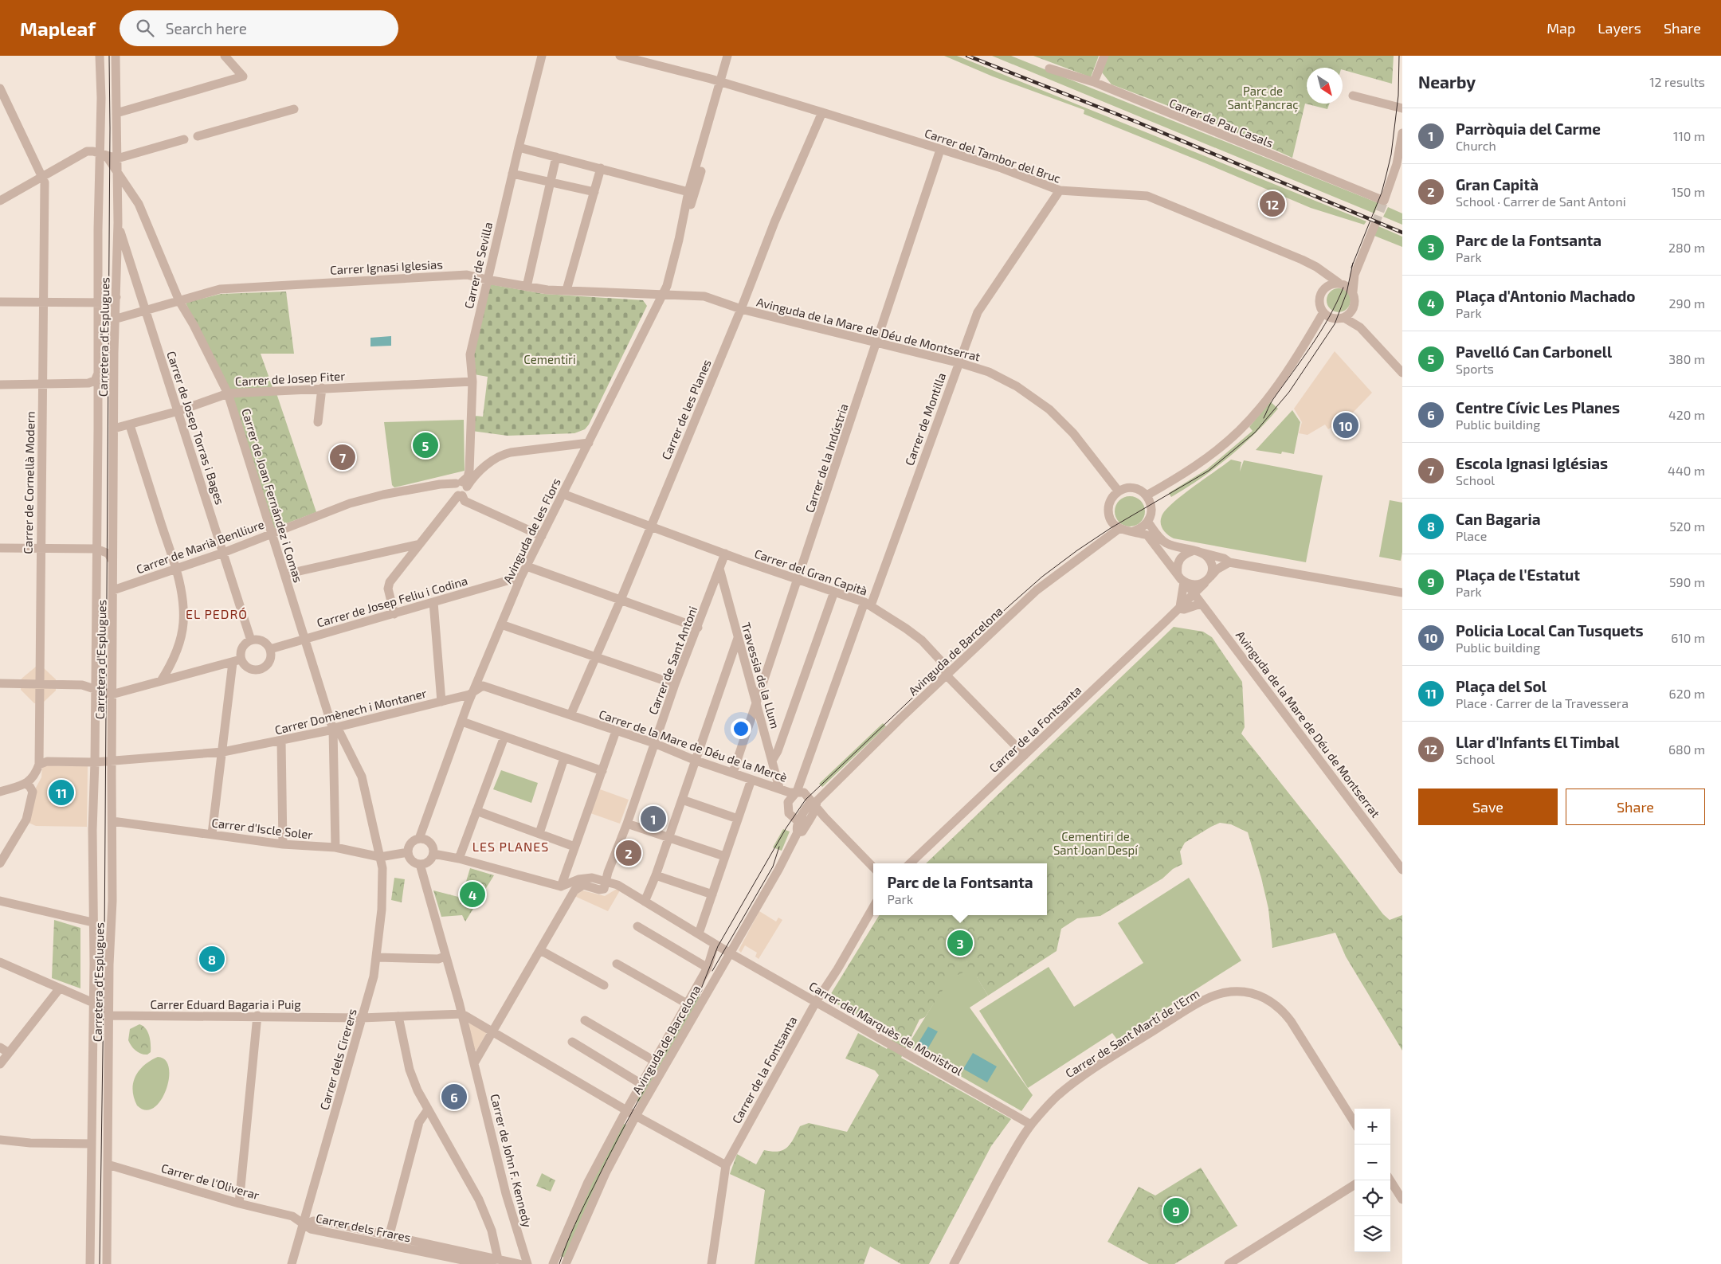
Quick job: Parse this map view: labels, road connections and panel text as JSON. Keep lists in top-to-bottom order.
{
  "streets": {
    "street": [
      "Carrer de Pau Casals",
      "Carrer del Tambor del Bruc",
      "Carrer de Sevilla",
      "Carrer Ignasi Iglesias",
      "Avinguda de la Mare de Déu de Montserrat",
      "Carretera d'Esplugues",
      "Carrer de Josep Fiter",
      "Carrer de les Planes",
      "Carrer de Montilla",
      "Carrer de Josep Torras i Bages",
      "Carrer de la Indústria",
      "Carrer de Cornellà Modern",
      "Carrer de Joan Fernández i Comas",
      "Avinguda de les Flors",
      "Carrer de Marià Benlliure",
      "Carrer del Gran Capità",
      "Carrer de Josep Feliu i Codina",
      "Avinguda de Barcelona",
      "Carrer de Sant Antoni",
      "Travessia de la Llum",
      "Carrer Domènech i Montaner",
      "Carrer de la Fontsanta",
      "Carrer de la Mare de Déu de la Mercè",
      "Carrer d'Iscle Soler",
      "Carrer Eduard Bagaria i Puig",
      "Carrer del Marquès de Monistrol",
      "Carrer de Sant Martí de l'Erm",
      "Carrer dels Cirerers",
      "Carrer de John F. Kennedy",
      "Carrer de l'Oliverar",
      "Carrer dels Frares"
    ]
  },
  "crossings": [
    ["Carrer del Tambor del Bruc", "Carrer de les Planes"],
    ["Carrer del Tambor del Bruc", "Carrer de Montilla"],
    ["Carrer del Tambor del Bruc", "Carrer de la Indústria"],
    ["Carrer del Tambor del Bruc", "Avinguda de les Flors"],
    ["Carrer de Sevilla", "Carrer Ignasi Iglesias"],
    ["Carrer de Sevilla", "Carrer de Josep Fiter"],
    ["Carrer de Sevilla", "Carrer de Marià Benlliure"],
    ["Carrer Ignasi Iglesias", "Avinguda de la Mare de Déu de Montserrat"],
    ["Carrer Ignasi Iglesias", "Carretera d'Esplugues"],
    ["Carrer Ignasi Iglesias", "Carrer de Josep Torras i Bages"],
    ["Carrer Ignasi Iglesias", "Carrer de Joan Fernández i Comas"],
    ["Carrer Ignasi Iglesias", "Avinguda de les Flors"],
    ["Avinguda de la Mare de Déu de Montserrat", "Carrer de les Planes"],
    ["Avinguda de la Mare de Déu de Montserrat", "Carrer de Montilla"],
    ["Avinguda de la Mare de Déu de Montserrat", "Carrer de la Indústria"],
    ["Avinguda de la Mare de Déu de Montserrat", "Avinguda de les Flors"],
    ["Avinguda de la Mare de Déu de Montserrat", "Avinguda de Barcelona"],
    ["Avinguda de la Mare de Déu de Montserrat", "Carrer de la Fontsanta"],
    ["Carretera d'Esplugues", "Carrer de Josep Fiter"],
    ["Carretera d'Esplugues", "Carrer de Josep Torras i Bages"],
    ["Carretera d'Esplugues", "Carrer de Joan Fernández i Comas"],
    ["Carretera d'Esplugues", "Carrer de Marià Benlliure"],
    ["Carretera d'Esplugues", "Carrer Domènech i Montaner"],
    ["Carretera d'Esplugues", "Carrer d'Iscle Soler"],
    ["Carretera d'Esplugues", "Carrer Eduard Bagaria i Puig"],
    ["Carretera d'Esplugues", "Carrer de l'Oliverar"],
    ["Carrer de Josep Fiter", "Carrer de Josep Torras i Bages"],
    ["Carrer de Josep Fiter", "Carrer de Joan Fernández i Comas"],
    ["Carrer de les Planes", "Carrer del Gran Capità"],
    ["Carrer de les Planes", "Carrer de la Mare de Déu de la Mercè"],
    ["Carrer de Montilla", "Carrer del Gran Capità"],
    ["Carrer de Montilla", "Avinguda de Barcelona"],
    ["Carrer de Montilla", "Carrer de la Mare de Déu de la Mercè"],
    ["Carrer de Josep Torras i Bages", "Carrer de Marià Benlliure"],
    ["Carrer de Josep Torras i Bages", "Carrer de Josep Feliu i Codina"],
    ["Carrer de la Indústria", "Carrer del Gran Capità"],
    ["Carrer de la Indústria", "Travessia de la Llum"],
    ["Carrer de la Indústria", "Carrer de la Mare de Déu de la Mercè"],
    ["Carrer de Cornellà Modern", "Carrer Domènech i Montaner"],
    ["Carrer de Joan Fernández i Comas", "Carrer de Marià Benlliure"],
    ["Carrer de Joan Fernández i Comas", "Carrer de Josep Feliu i Codina"],
    ["Carrer de Joan Fernández i Comas", "Carrer Domènech i Montaner"],
    ["Carrer de Joan Fernández i Comas", "Carrer d'Iscle Soler"],
    ["Carrer de Joan Fernández i Comas", "Carrer dels Cirerers"],
    ["Avinguda de les Flors", "Carrer del Gran Capità"],
    ["Avinguda de les Flors", "Carrer de Josep Feliu i Codina"],
    ["Avinguda de les Flors", "Carrer Domènech i Montaner"],
    ["Avinguda de les Flors", "Carrer d'Iscle Soler"],
    ["Carrer del Gran Capità", "Avinguda de Barcelona"],
    ["Carrer del Gran Capità", "Carrer de Sant Antoni"],
    ["Carrer del Gran Capità", "Carrer de la Fontsanta"],
    ["Avinguda de Barcelona", "Carrer de la Mare de Déu de la Mercè"],
    ["Avinguda de Barcelona", "Carrer del Marquès de Monistrol"],
    ["Carrer de Sant Antoni", "Travessia de la Llum"],
    ["Carrer de Sant Antoni", "Carrer de la Mare de Déu de la Mercè"],
    ["Carrer de Sant Antoni", "Carrer del Marquès de Monistrol"],
    ["Travessia de la Llum", "Carrer de la Mare de Déu de la Mercè"],
    ["Carrer Domènech i Montaner", "Carrer de la Mare de Déu de la Mercè"],
    ["Carrer Domènech i Montaner", "Carrer dels Cirerers"],
    ["Carrer de la Fontsanta", "Carrer del Marquès de Monistrol"],
    ["Carrer d'Iscle Soler", "Carrer dels Cirerers"],
    ["Carrer Eduard Bagaria i Puig", "Carrer dels Cirerers"],
    ["Carrer Eduard Bagaria i Puig", "Carrer de John F. Kennedy"],
    ["Carrer del Marquès de Monistrol", "Carrer de Sant Martí de l'Erm"],
    ["Carrer dels Cirerers", "Carrer de l'Oliverar"],
    ["Carrer dels Cirerers", "Carrer dels Frares"],
    ["Carrer de l'Oliverar", "Carrer dels Frares"]
  ],
  "districts": ["EL PEDRÓ", "LES PLANES"],
  "parks": ["Parc de Sant Pancraç", "Cementiri", "Cementiri de Sant Joan Despí"],
  "north": "bottom right",
  "page": {
    "header": "Mapleaf",
    "search": "Search here",
    "nav": ["Map", "Layers", "Share"],
    "heading": ["Nearby", "12 results"],
    "list": [
      {
        "mark": "1",
        "name": "Parròquia del Carme",
        "note": "Church",
        "value": "110 m"
      },
      {
        "mark": "2",
        "name": "Gran Capità",
        "note": "School · Carrer de Sant Antoni",
        "value": "150 m"
      },
      {
        "mark": "3",
        "name": "Parc de la Fontsanta",
        "note": "Park",
        "value": "280 m"
      },
      {
        "mark": "4",
        "name": "Plaça d'Antonio Machado",
        "note": "Park",
        "value": "290 m"
      },
      {
        "mark": "5",
        "name": "Pavelló Can Carbonell",
        "note": "Sports",
        "value": "380 m"
      },
      {
        "mark": "6",
        "name": "Centre Cívic Les Planes",
        "note": "Public building",
        "value": "420 m"
      },
      {
        "mark": "7",
        "name": "Escola Ignasi Iglésias",
        "note": "School",
        "value": "440 m"
      },
      {
        "mark": "8",
        "name": "Can Bagaria",
        "note": "Place",
        "value": "520 m"
      },
      {
        "mark": "9",
        "name": "Plaça de l'Estatut",
        "note": "Park",
        "value": "590 m"
      },
      {
        "mark": "10",
        "name": "Policia Local Can Tusquets",
        "note": "Public building",
        "value": "610 m"
      },
      {
        "mark": "11",
        "name": "Plaça del Sol",
        "note": "Place · Carrer de la Travessera",
        "value": "620 m"
      },
      {
        "mark": "12",
        "name": "Llar d'Infants El Timbal",
        "note": "School",
        "value": "680 m"
      }
    ],
    "pins": [
      "12",
      "10",
      "5",
      "7",
      "11",
      "1",
      "2",
      "4",
      "3",
      "8",
      "6",
      "9"
    ],
    "buttons": ["Save", "Share"],
    "popup": ["Parc de la Fontsanta", "Park"],
    "map_buttons": ["+", "−"]
  }
}
